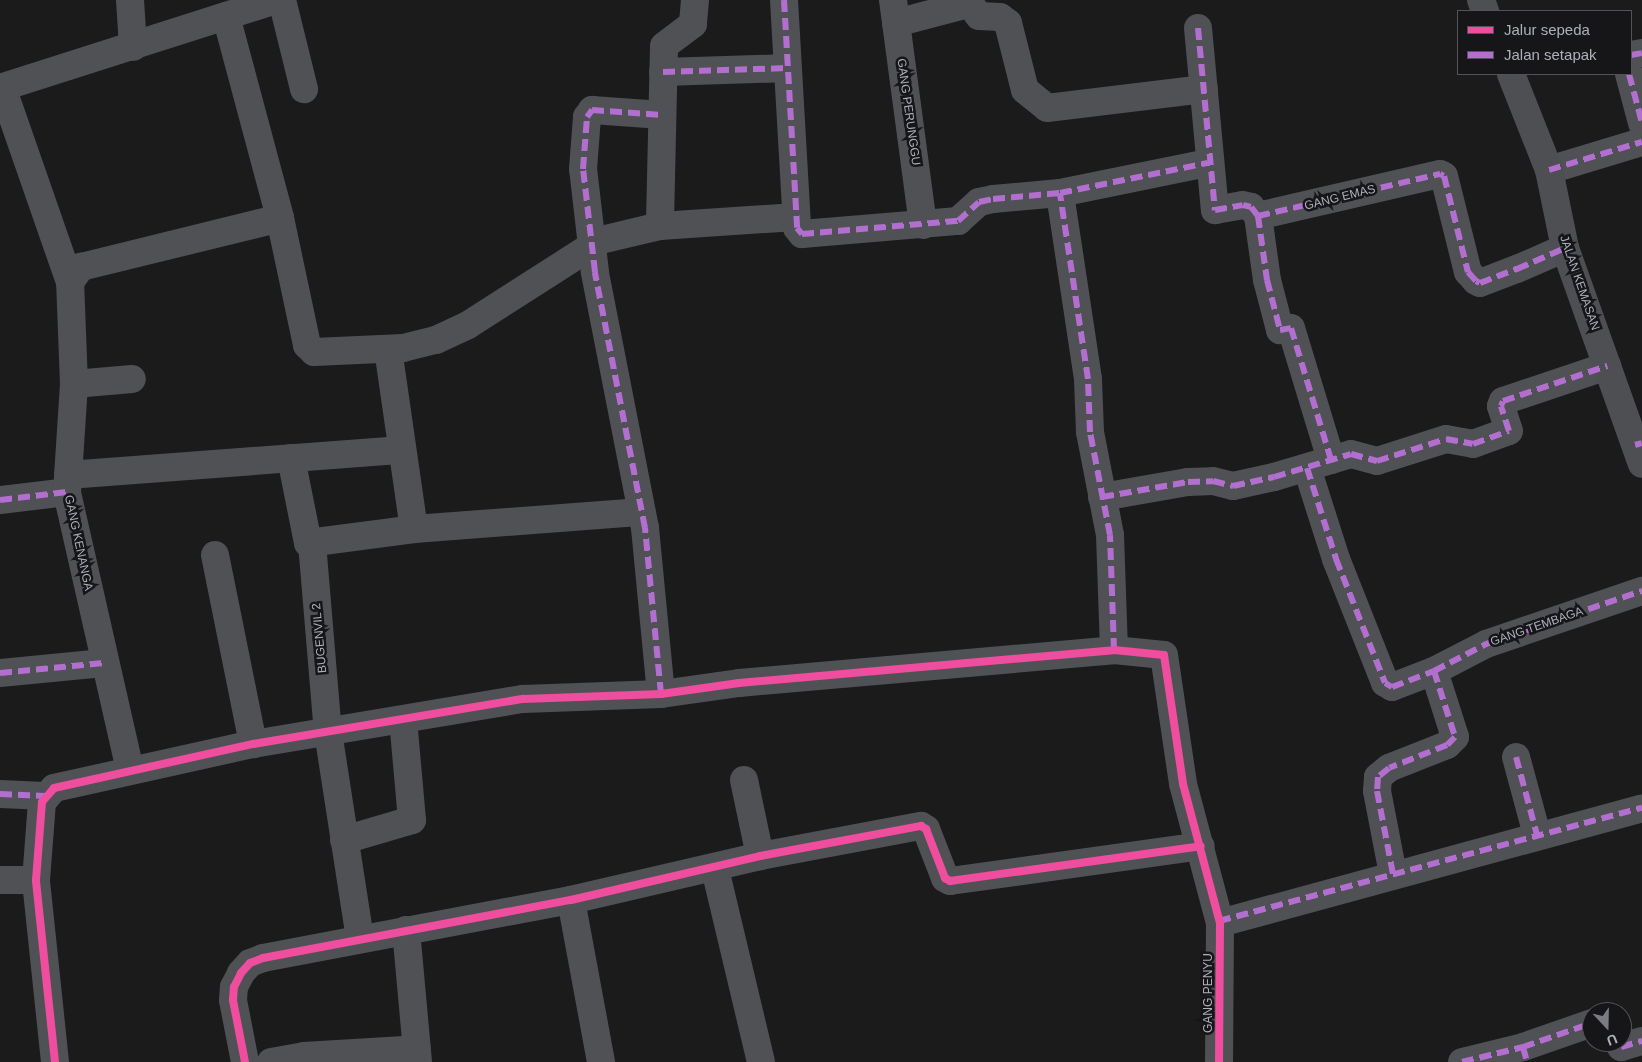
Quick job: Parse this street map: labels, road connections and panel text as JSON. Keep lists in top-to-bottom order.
{
  "streets": {
    "street": [
      "GANG PERUNGGU",
      "GANG EMAS",
      "JALAN KEMASAN",
      "GANG KENANGA",
      "GANG TEMBAGA",
      "BUGENVIL 2",
      "GANG PENYU"
    ]
  },
  "crossings": [
    ["GANG EMAS", "JALAN KEMASAN"]
  ],
  "legend": ["Jalur sepeda", "Jalan setapak"],
  "north": "bottom"
}
